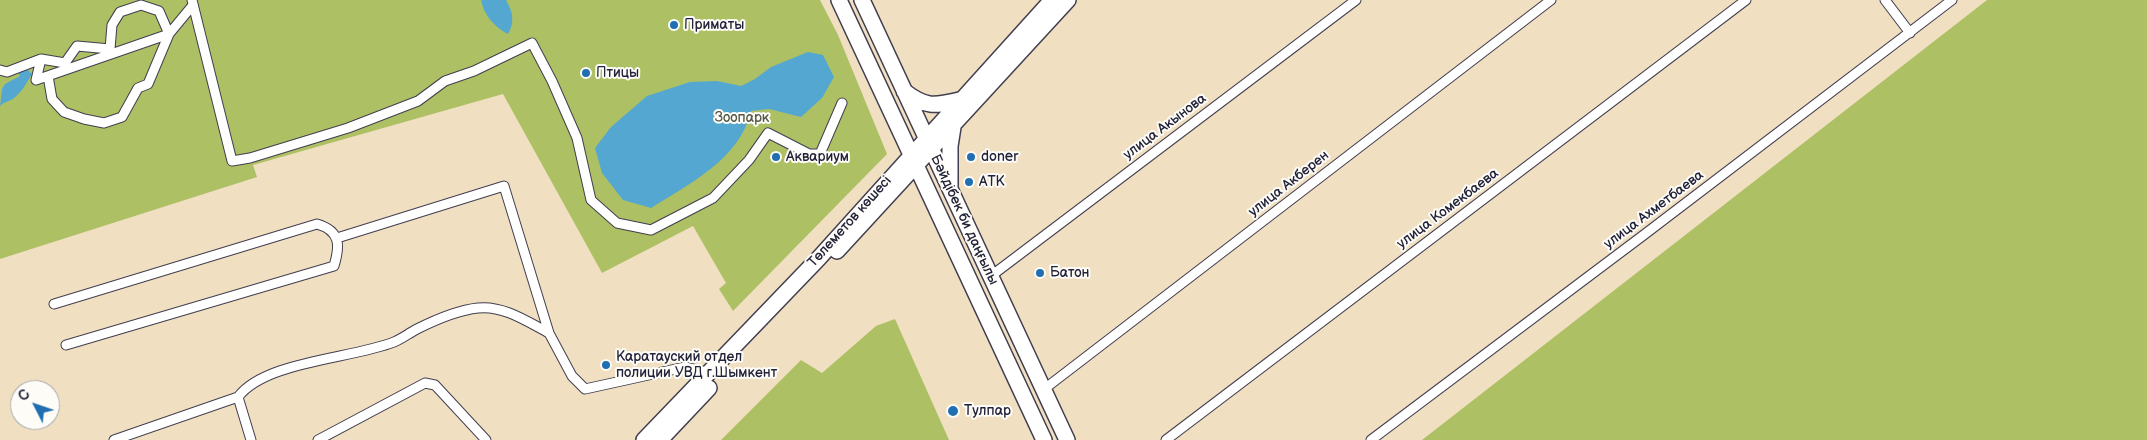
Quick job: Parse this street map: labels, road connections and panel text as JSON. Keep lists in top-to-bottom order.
{
  "streets": {
    "main road": ["Бәйдібек би даңғылы", "Төлеметов көшесі"],
    "street": [
      "улица Акынова",
      "улица Акберен",
      "улица Комекбаева",
      "улица Ахметбаева"
    ]
  },
  "crossings": [
    ["улица Акынова", "Бәйдібек би даңғылы"],
    ["улица Акберен", "Бәйдібек би даңғылы"],
    ["Бәйдібек би даңғылы", "Төлеметов көшесі"]
  ],
  "parks": ["Зоопарк"],
  "places": [
    "Приматы",
    "Птицы",
    "Аквариум",
    "doner",
    "АТК",
    "Батон",
    "Каратауский отдел полиции УВД г.Шымкент",
    "Тулпар"
  ],
  "north": "top left"
}
